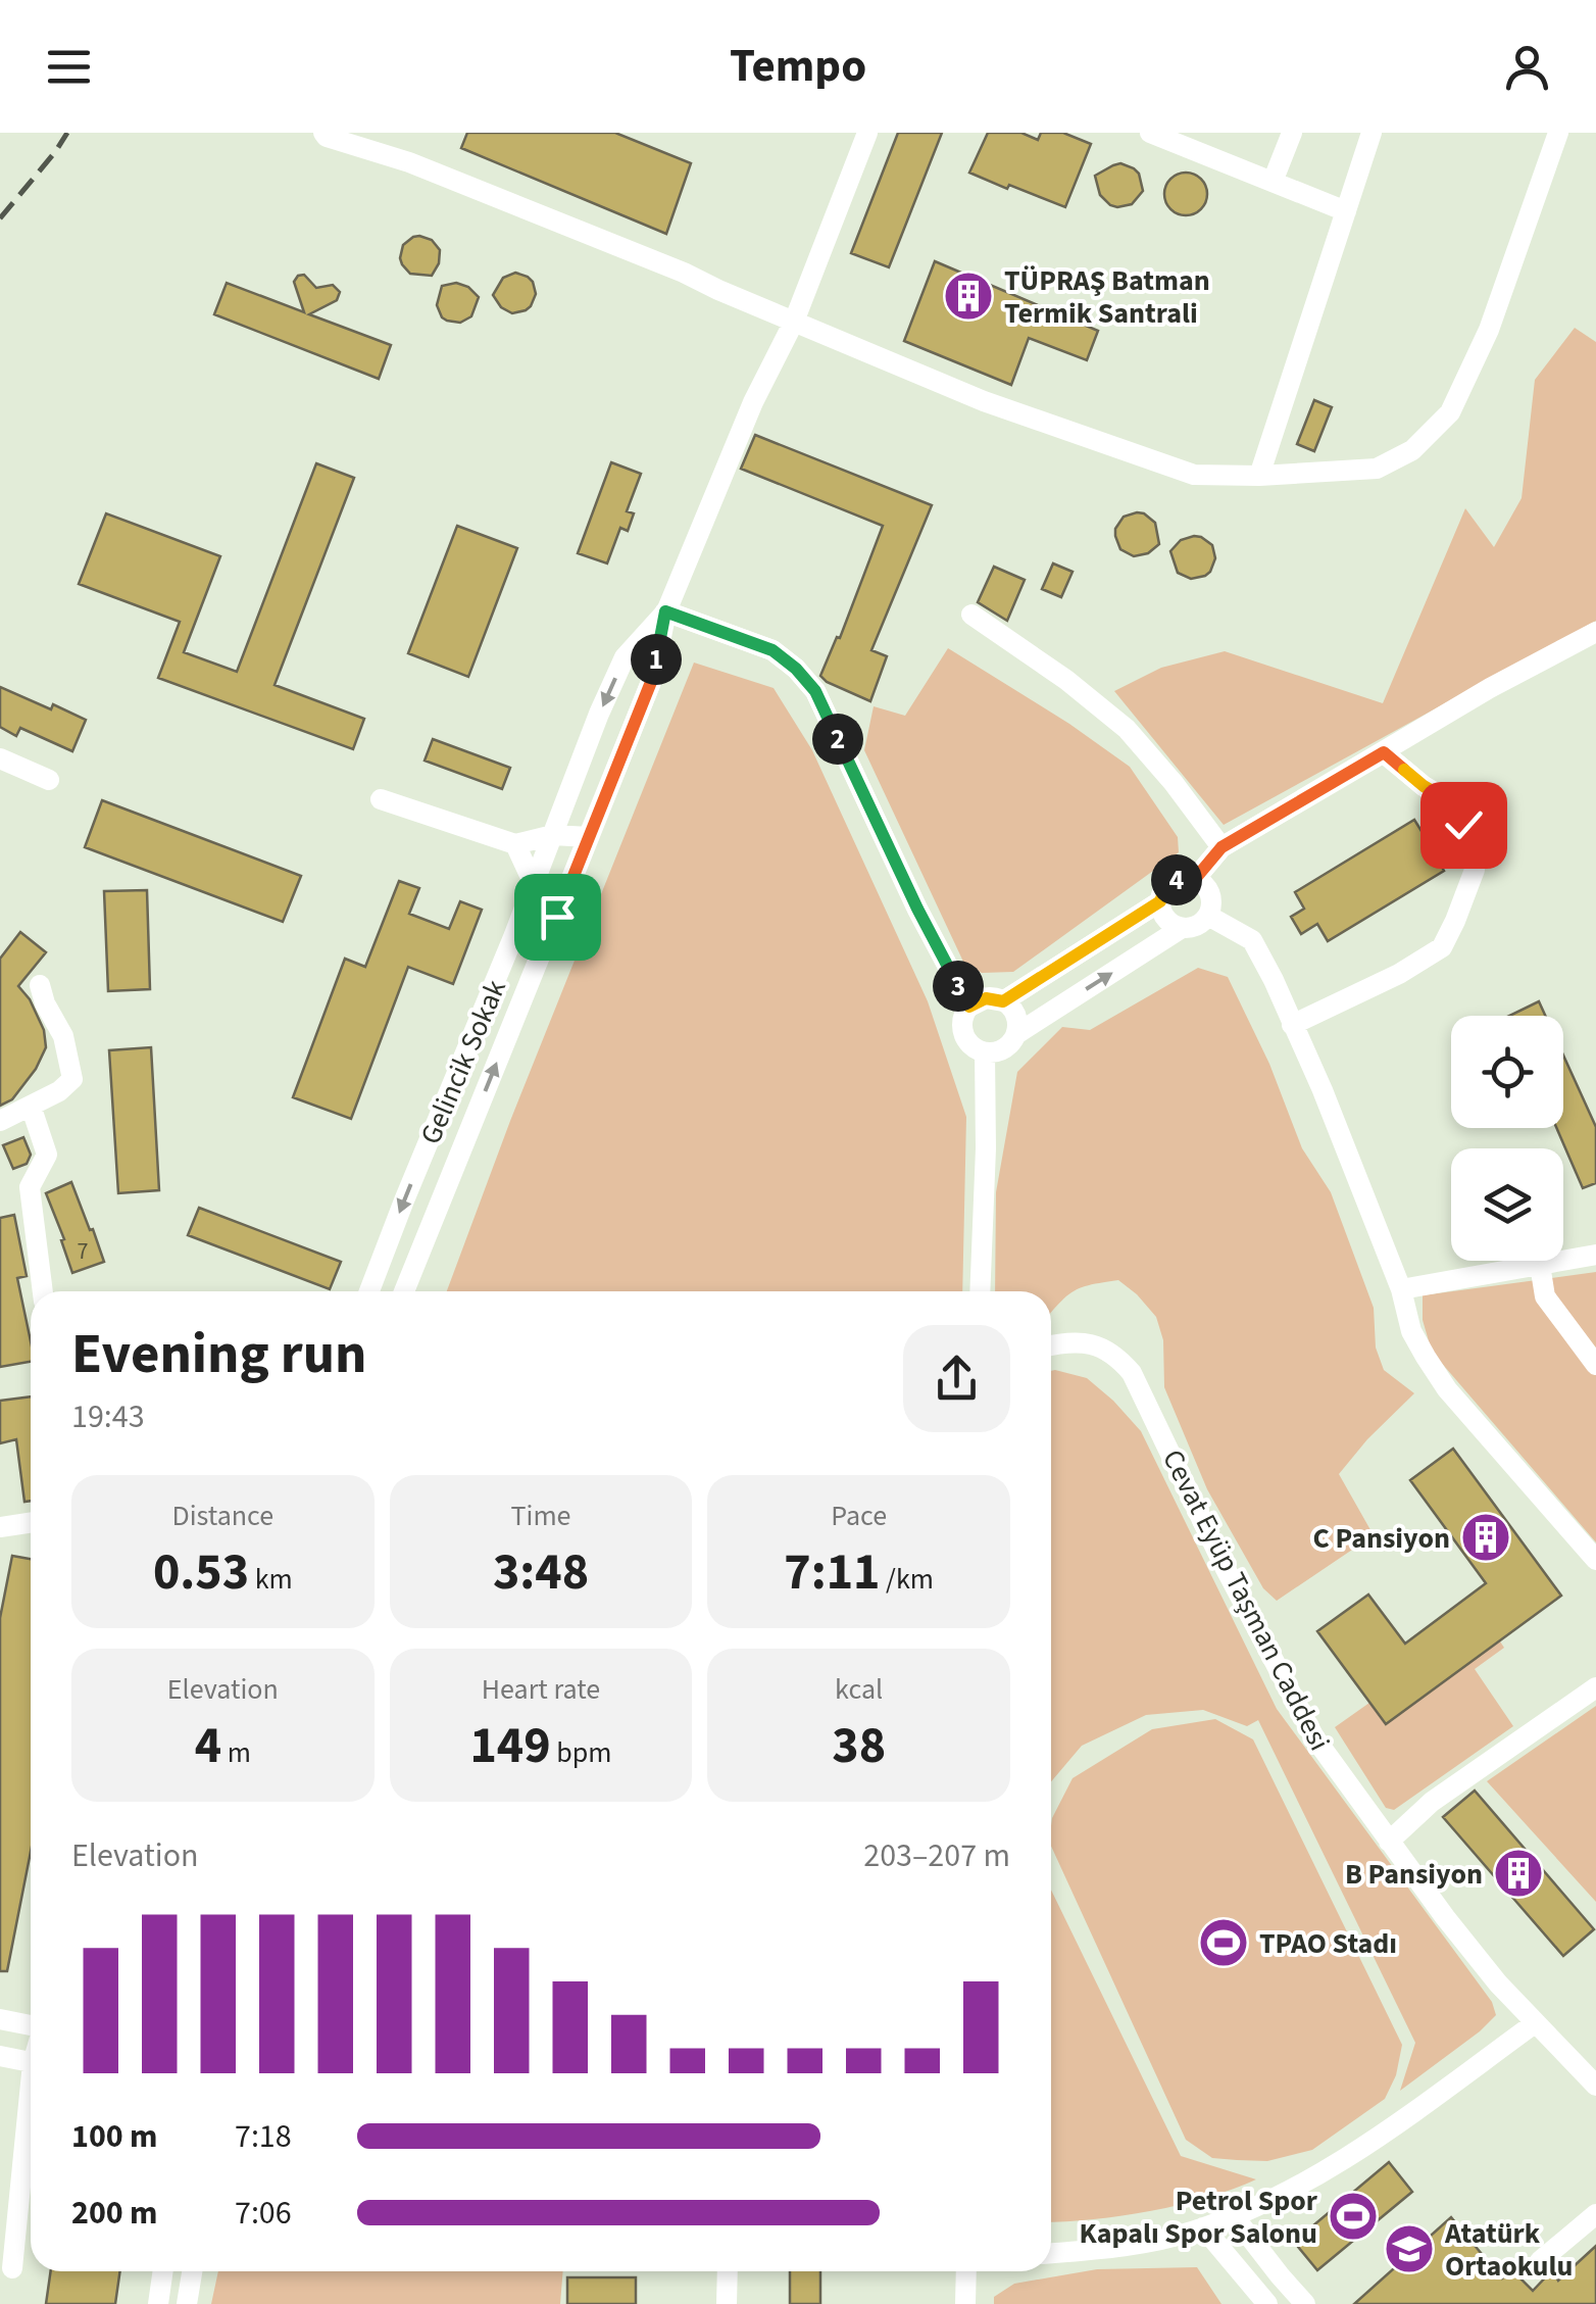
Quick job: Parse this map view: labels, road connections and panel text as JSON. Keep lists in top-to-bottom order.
{
  "streets": {
    "street": ["Gelincik Sokak", "Cevat Eyüp Taşman Caddesi"]
  },
  "places": {
    "building": ["TÜPRAŞ Batman Termik Santrali", "C Pansiyon", "B Pansiyon"],
    "sports": ["TPAO Stadı", "Petrol Spor Kapalı Spor Salonu"],
    "school or university": ["Atatürk Ortaokulu"]
  },
  "house_numbers": ["7"],
  "page": {
    "header": "Tempo",
    "pins": [
      "1",
      "2",
      "4",
      "3"
    ],
    "heading": ["Evening run", "19:43"],
    "stats": [
      ["Distance", "0.53 km"],
      ["Time", "3:48"],
      ["Pace", "7:11 /km"],
      ["Elevation", "4 m"],
      ["Heart rate", "149 bpm"],
      ["kcal", "38"]
    ],
    "chart": ["Elevation", "203–207 m"],
    "list": [
      {
        "name": "100 m",
        "note": "7:18"
      },
      {
        "name": "200 m",
        "note": "7:06"
      }
    ]
  }
}
